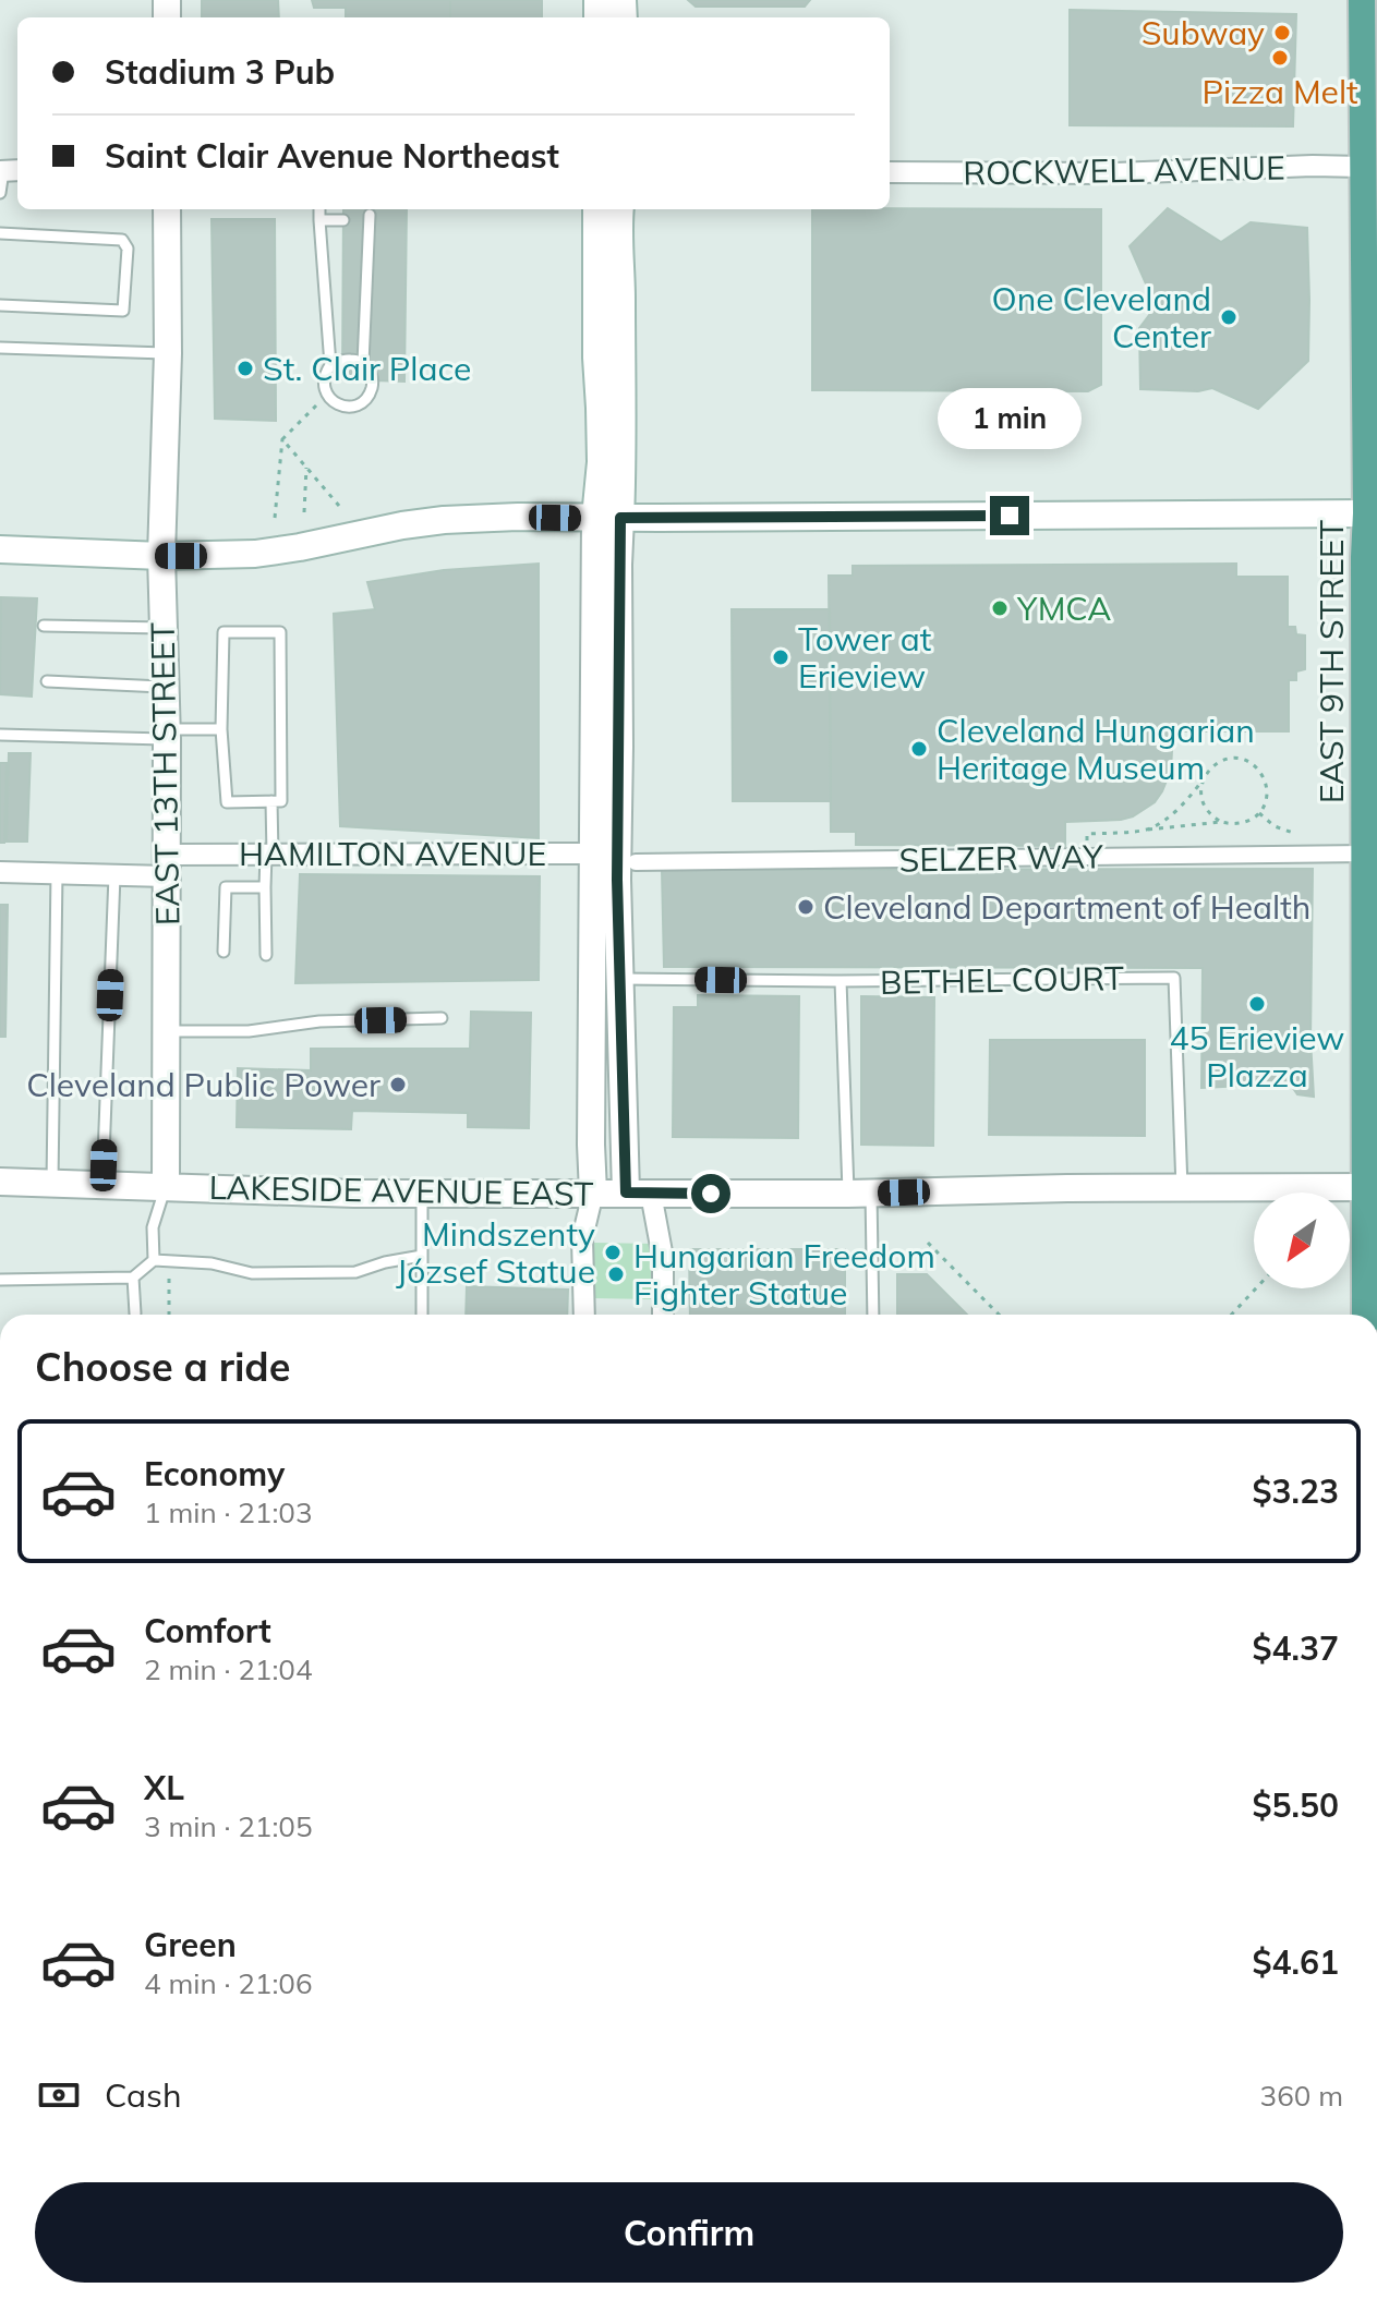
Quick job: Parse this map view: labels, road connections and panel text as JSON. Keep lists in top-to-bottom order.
{
  "streets": {
    "main road": ["EAST 9TH STREET"],
    "street": [
      "ROCKWELL AVENUE",
      "EAST 13TH STREET",
      "HAMILTON AVENUE",
      "SELZER WAY",
      "LAKESIDE AVENUE EAST"
    ],
    "lane": ["BETHEL COURT"]
  },
  "crossings": [
    ["ROCKWELL AVENUE", "EAST 9TH STREET"],
    ["EAST 9TH STREET", "SELZER WAY"],
    ["EAST 9TH STREET", "LAKESIDE AVENUE EAST"],
    ["EAST 13TH STREET", "HAMILTON AVENUE"],
    ["EAST 13TH STREET", "LAKESIDE AVENUE EAST"],
    ["HAMILTON AVENUE", "SELZER WAY"],
    ["BETHEL COURT", "LAKESIDE AVENUE EAST"]
  ],
  "places": [
    "Subway",
    "Pizza Melt",
    "One Cleveland Center",
    "St. Clair Place",
    "YMCA",
    "Tower at Erieview",
    "Cleveland Hungarian Heritage Museum",
    "Cleveland Department of Health",
    "45 Erieview Plazza",
    "Cleveland Public Power",
    "Mindszenty József Statue",
    "Hungarian Freedom Fighter Statue"
  ],
  "north": "bottom left",
  "page": {
    "banner": ["Stadium 3 Pub", "Saint Clair Avenue Northeast"],
    "bubble": "1 min",
    "heading": "Choose a ride",
    "list": [
      {
        "name": "Economy",
        "note": "1 min · 21:03",
        "value": "$3.23"
      },
      {
        "name": "Comfort",
        "note": "2 min · 21:04",
        "value": "$4.37"
      },
      {
        "name": "XL",
        "note": "3 min · 21:05",
        "value": "$5.50"
      },
      {
        "name": "Green",
        "note": "4 min · 21:06",
        "value": "$4.61"
      }
    ],
    "pay": ["Cash", "360 m"],
    "buttons": "Confirm"
  }
}
